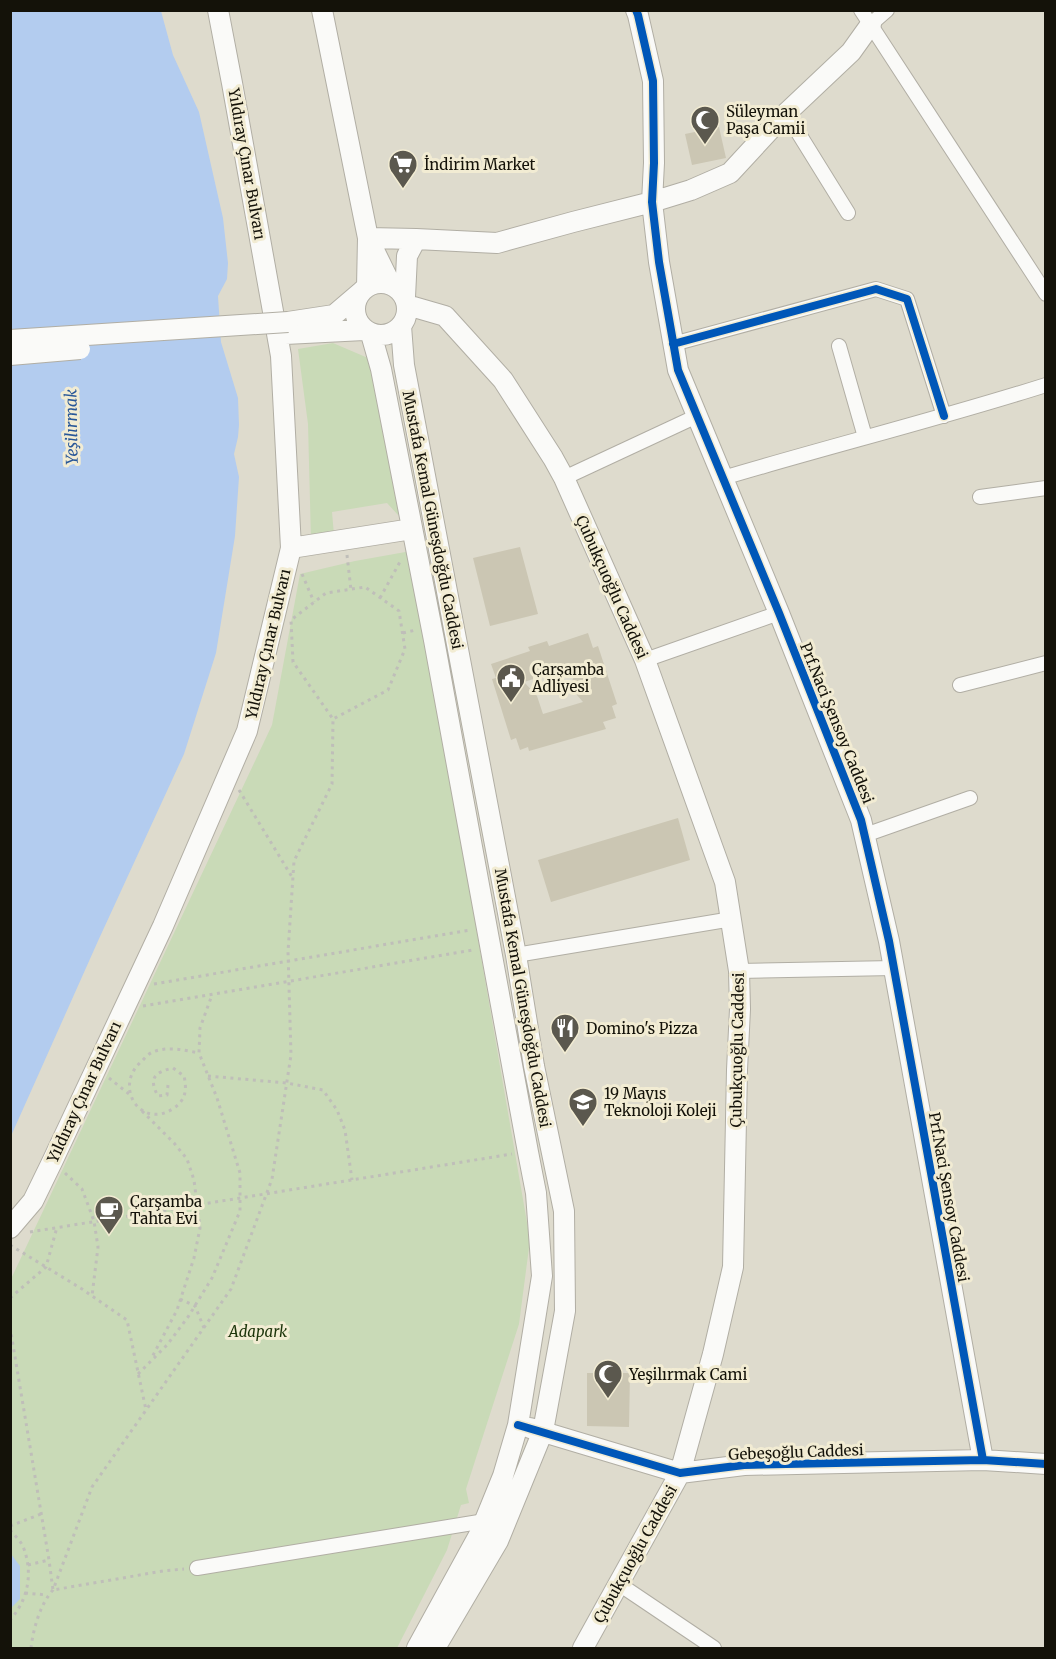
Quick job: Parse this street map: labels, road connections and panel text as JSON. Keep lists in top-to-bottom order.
{
  "streets": {
    "main road": [
      "Yıldıray Çınar Bulvarı",
      "Mustafa Kemal Güneşdoğdu Caddesi",
      "Çubukçuoğlu Caddesi",
      "Prf.Naci Şensoy Caddesi",
      "Gebeşoğlu Caddesi"
    ]
  },
  "crossings": [
    ["Mustafa Kemal Güneşdoğdu Caddesi", "Çubukçuoğlu Caddesi"],
    ["Mustafa Kemal Güneşdoğdu Caddesi", "Gebeşoğlu Caddesi"],
    ["Çubukçuoğlu Caddesi", "Gebeşoğlu Caddesi"],
    ["Prf.Naci Şensoy Caddesi", "Gebeşoğlu Caddesi"]
  ],
  "water": ["Yeşilırmak"],
  "parks": ["Adapark"],
  "places": {
    "mosque": ["Süleyman Paşa Camii", "Yeşilırmak Cami"],
    "supermarket": ["İndirim Market"],
    "public building": ["Çarşamba Adliyesi"],
    "restaurant": ["Domino's Pizza"],
    "school or university": ["19 Mayıs Teknoloji Koleji"],
    "cafe": ["Çarşamba Tahta Evi"]
  }
}
